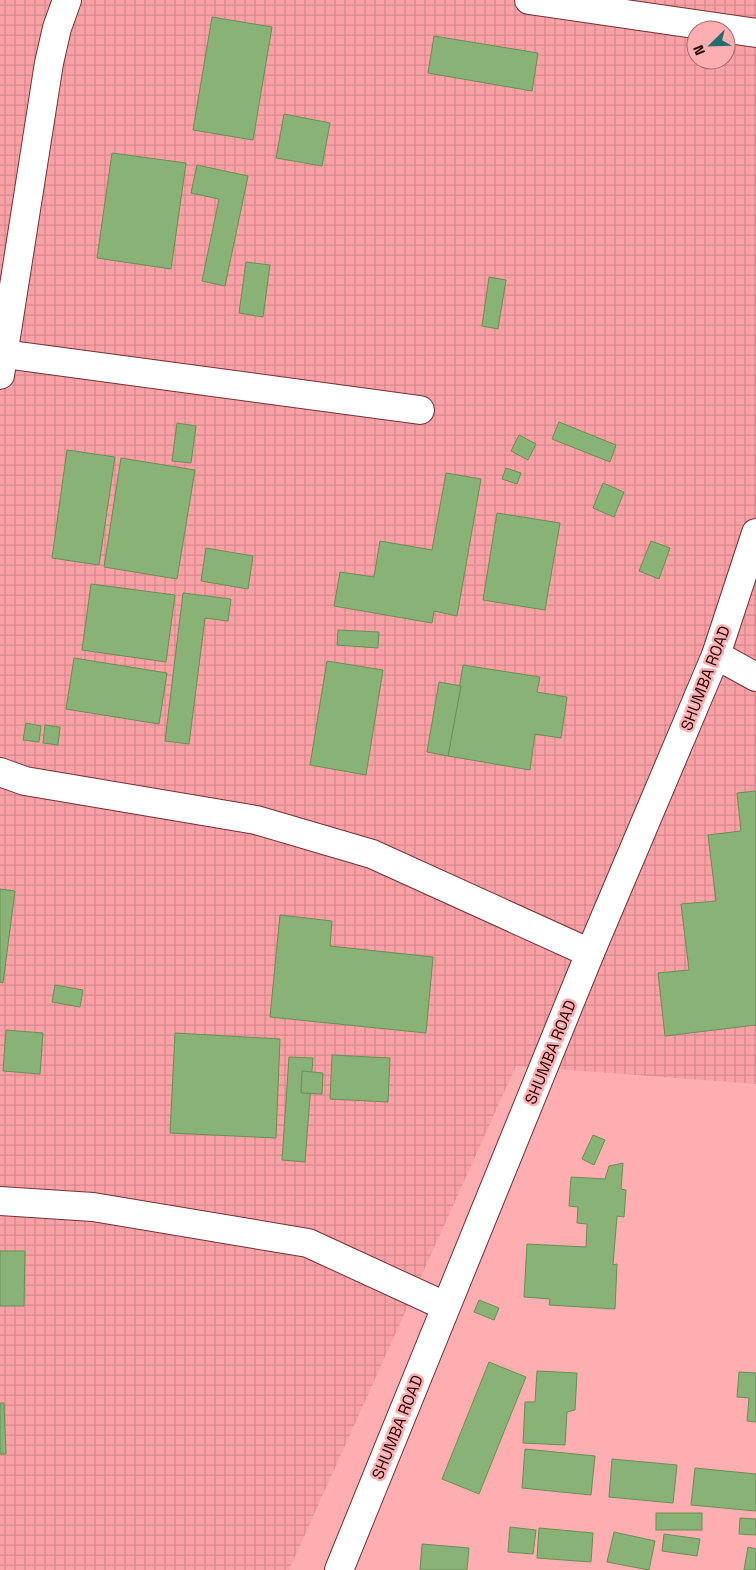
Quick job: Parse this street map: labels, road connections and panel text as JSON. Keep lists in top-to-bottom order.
{
  "streets": {
    "street": ["SHUMBA ROAD"]
  },
  "north": "bottom left"
}
